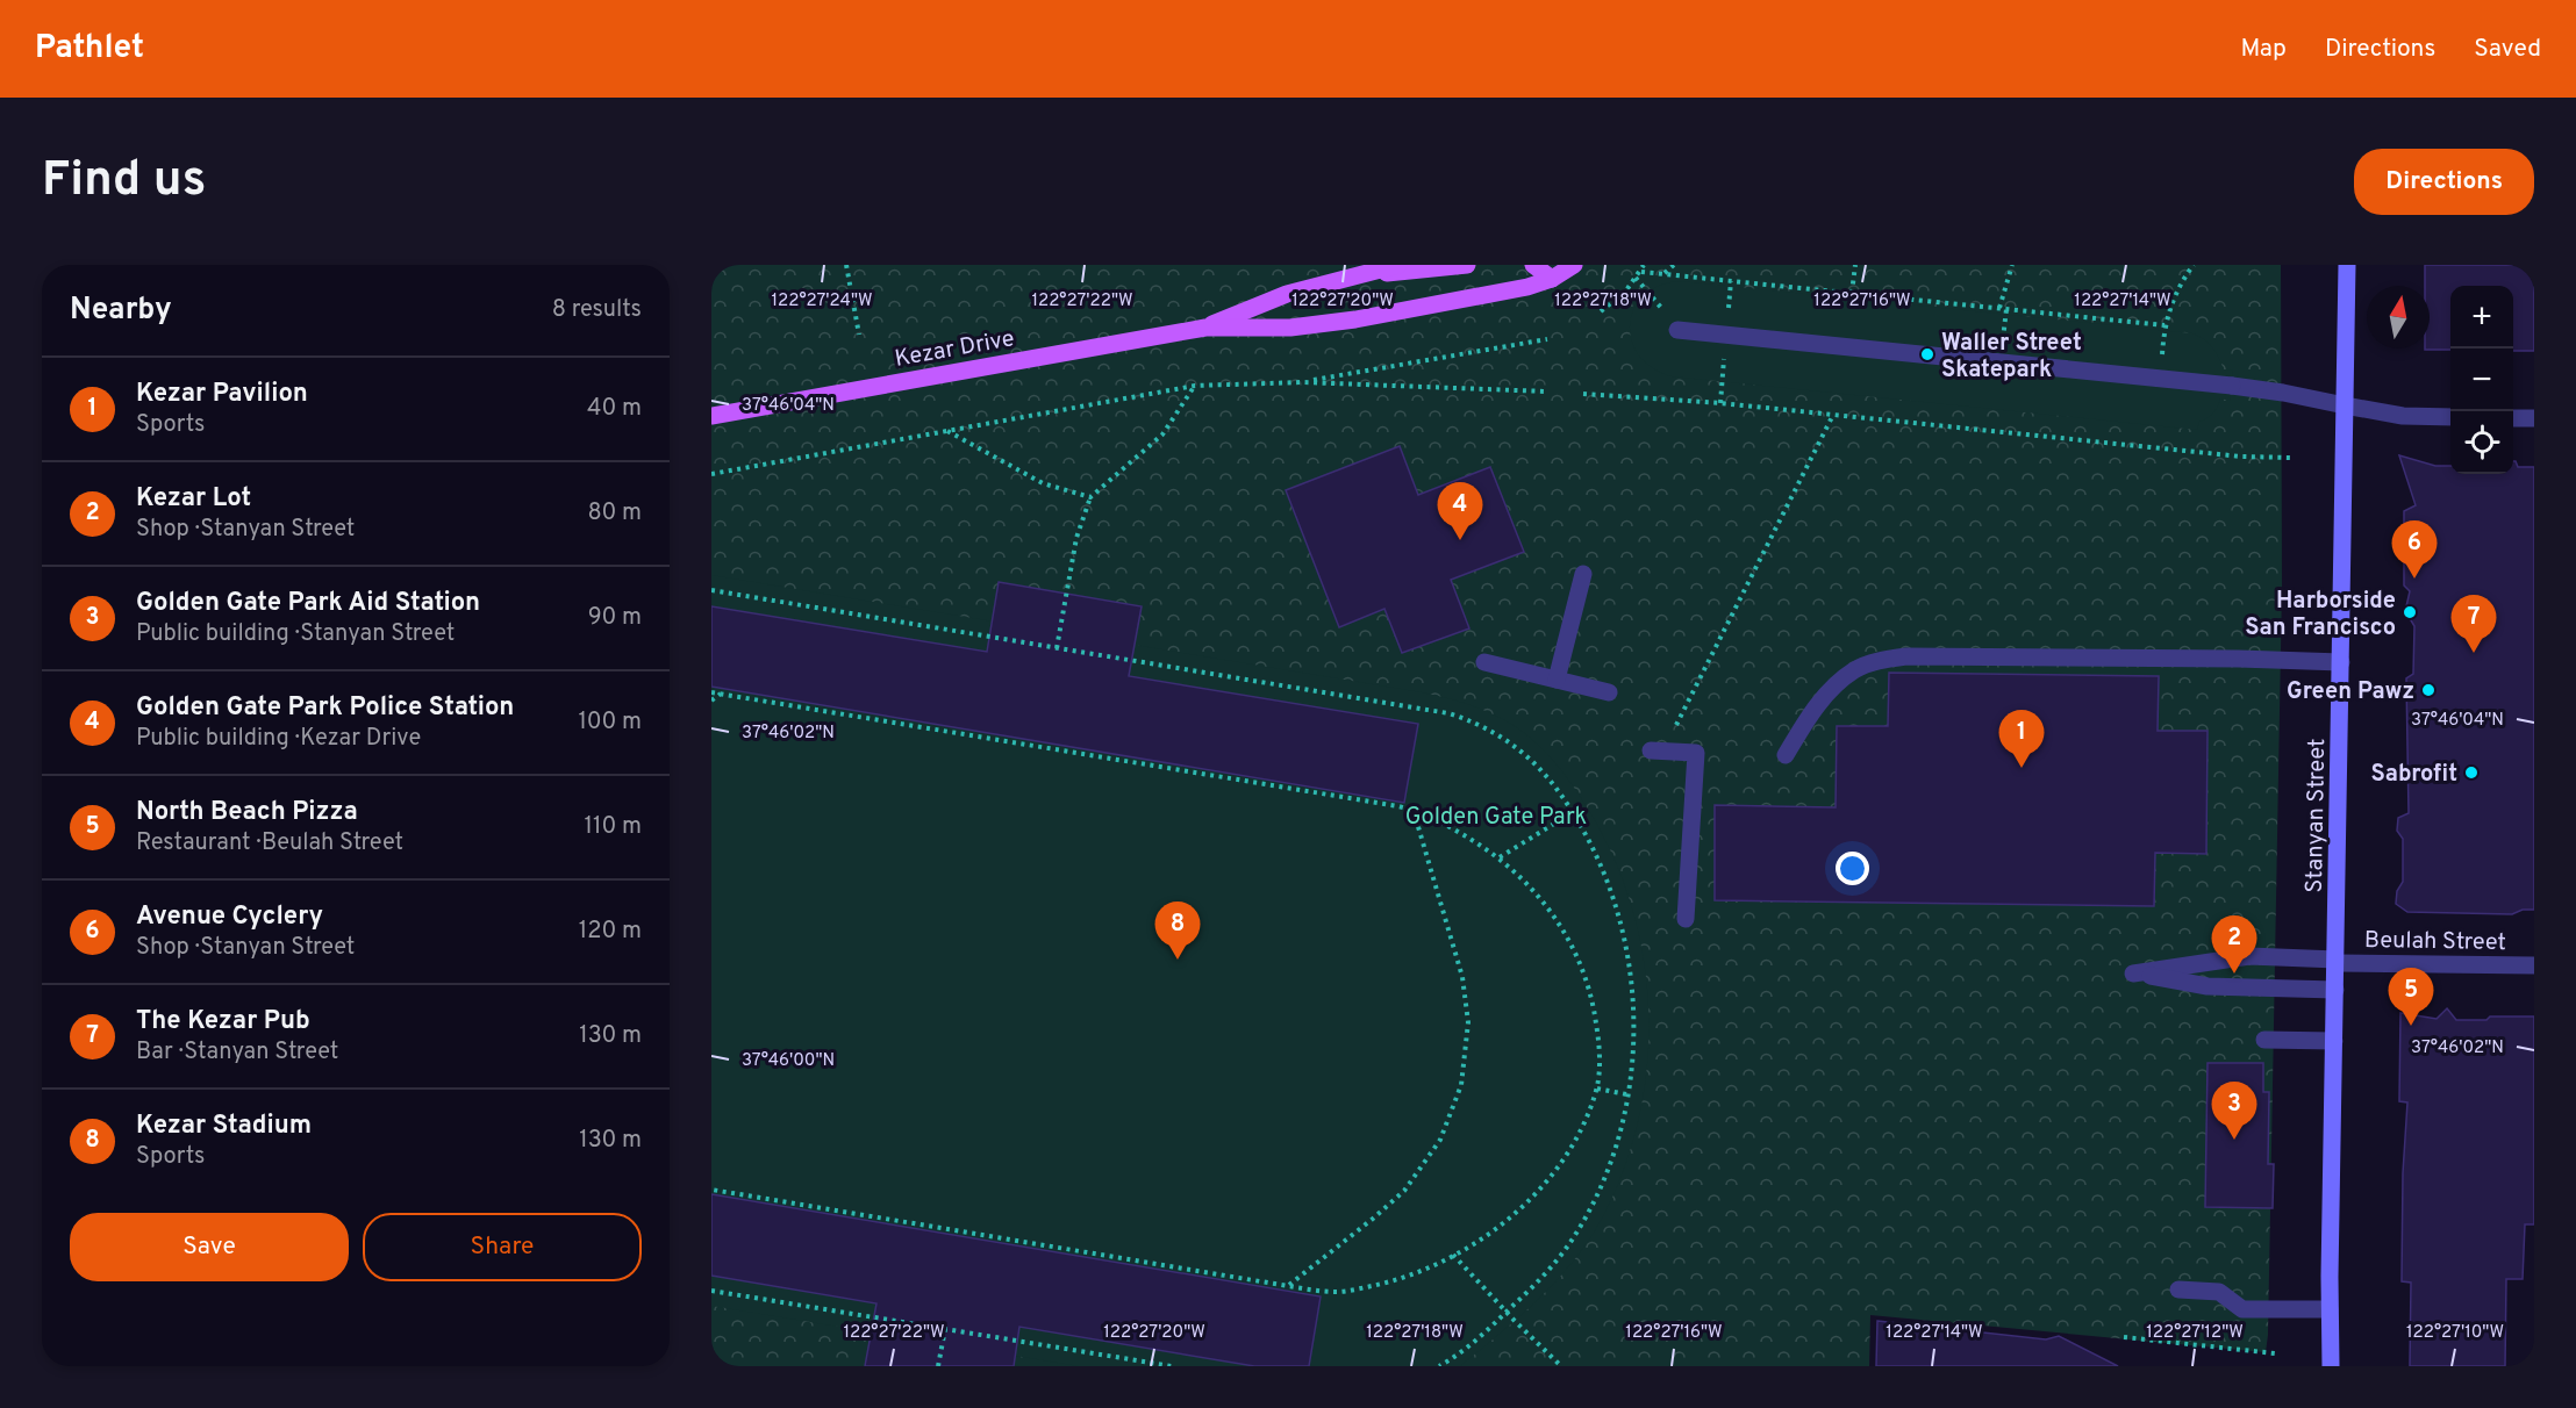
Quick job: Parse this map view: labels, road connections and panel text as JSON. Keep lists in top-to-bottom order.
{
  "streets": {
    "main road": ["Kezar Drive", "Stanyan Street"],
    "street": ["Beulah Street"]
  },
  "crossings": [
    ["Stanyan Street", "Beulah Street"]
  ],
  "parks": ["Golden Gate Park"],
  "places": [
    "Waller Street Skatepark",
    "Harborside San Francisco",
    "Green Pawz",
    "Sabrofit"
  ],
  "north": "top",
  "page": {
    "header": "Pathlet",
    "nav": ["Map", "Directions", "Saved"],
    "buttons": [
      "Directions",
      ["Save", "Share"]
    ],
    "title": "Find us",
    "heading": ["Nearby", "8 results"],
    "map_buttons": ["+", "−"],
    "list": [
      {
        "mark": "1",
        "name": "Kezar Pavilion",
        "note": "Sports",
        "value": "40 m"
      },
      {
        "mark": "2",
        "name": "Kezar Lot",
        "note": "Shop · Stanyan Street",
        "value": "80 m"
      },
      {
        "mark": "3",
        "name": "Golden Gate Park Aid Station",
        "note": "Public building · Stanyan Street",
        "value": "90 m"
      },
      {
        "mark": "4",
        "name": "Golden Gate Park Police Station",
        "note": "Public building · Kezar Drive",
        "value": "100 m"
      },
      {
        "mark": "5",
        "name": "North Beach Pizza",
        "note": "Restaurant · Beulah Street",
        "value": "110 m"
      },
      {
        "mark": "6",
        "name": "Avenue Cyclery",
        "note": "Shop · Stanyan Street",
        "value": "120 m"
      },
      {
        "mark": "7",
        "name": "The Kezar Pub",
        "note": "Bar · Stanyan Street",
        "value": "130 m"
      },
      {
        "mark": "8",
        "name": "Kezar Stadium",
        "note": "Sports",
        "value": "130 m"
      }
    ],
    "pins": [
      "4",
      "6",
      "7",
      "1",
      "8",
      "2",
      "5",
      "3"
    ]
  },
  "coordinates": [
    "122°27'22\"W",
    "122°27'20\"W",
    "122°27'18\"W",
    "122°27'16\"W",
    "122°27'14\"W",
    "122°27'24\"W",
    "37°46'04\"N",
    "37°46'02\"N",
    "37°46'00\"N",
    "122°27'12\"W",
    "122°27'10\"W"
  ]
}
